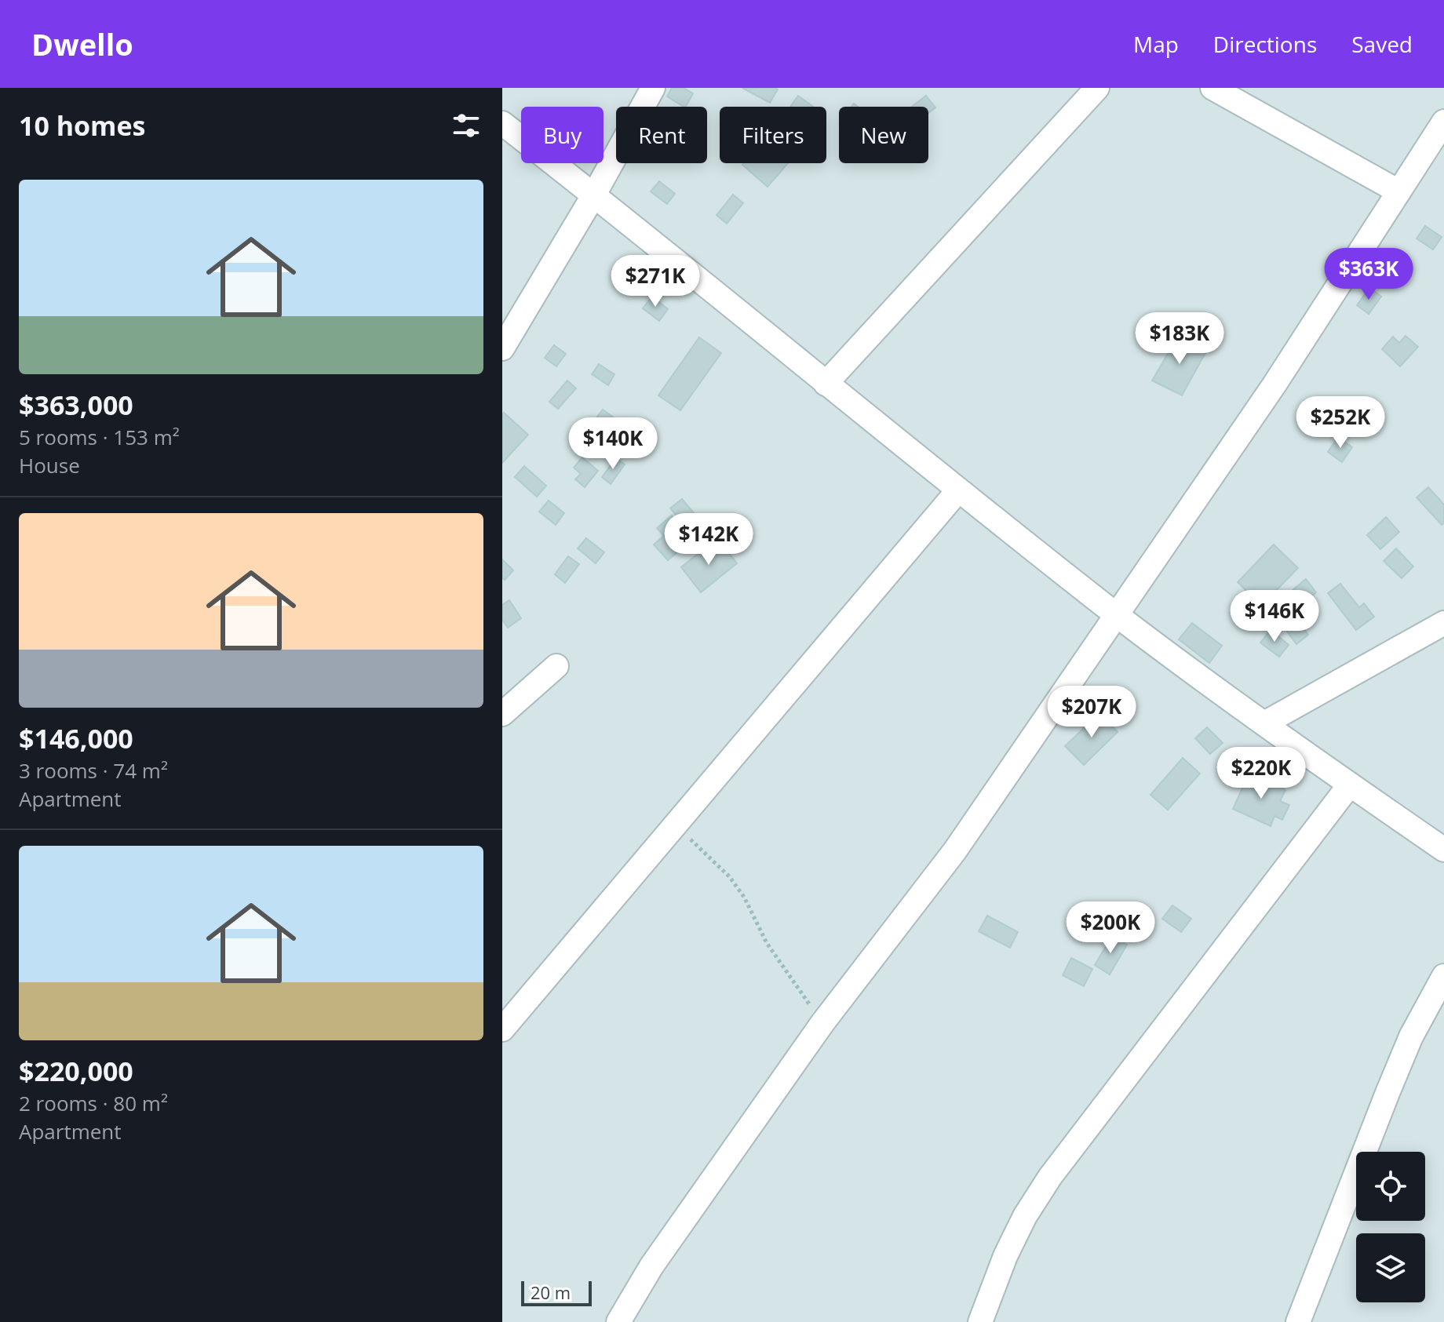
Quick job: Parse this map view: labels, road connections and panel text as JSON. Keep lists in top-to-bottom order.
{
  "scale_bar": "20 m",
  "page": {
    "header": "Dwello",
    "nav": ["Map", "Directions", "Saved"],
    "heading": "10 homes",
    "chip": [
      "Buy",
      "Rent",
      "Filters",
      "New"
    ],
    "list": [
      {
        "name": "$363,000",
        "note": "5 rooms · 153 m² · House"
      },
      {
        "name": "$146,000",
        "note": "3 rooms · 74 m² · Apartment"
      },
      {
        "name": "$220,000",
        "note": "2 rooms · 80 m² · Apartment"
      }
    ],
    "price": [
      "$363K",
      "$271K",
      "$183K",
      "$252K",
      "$140K",
      "$142K",
      "$146K",
      "$207K",
      "$220K",
      "$200K"
    ],
    "scale": "20 m"
  }
}
